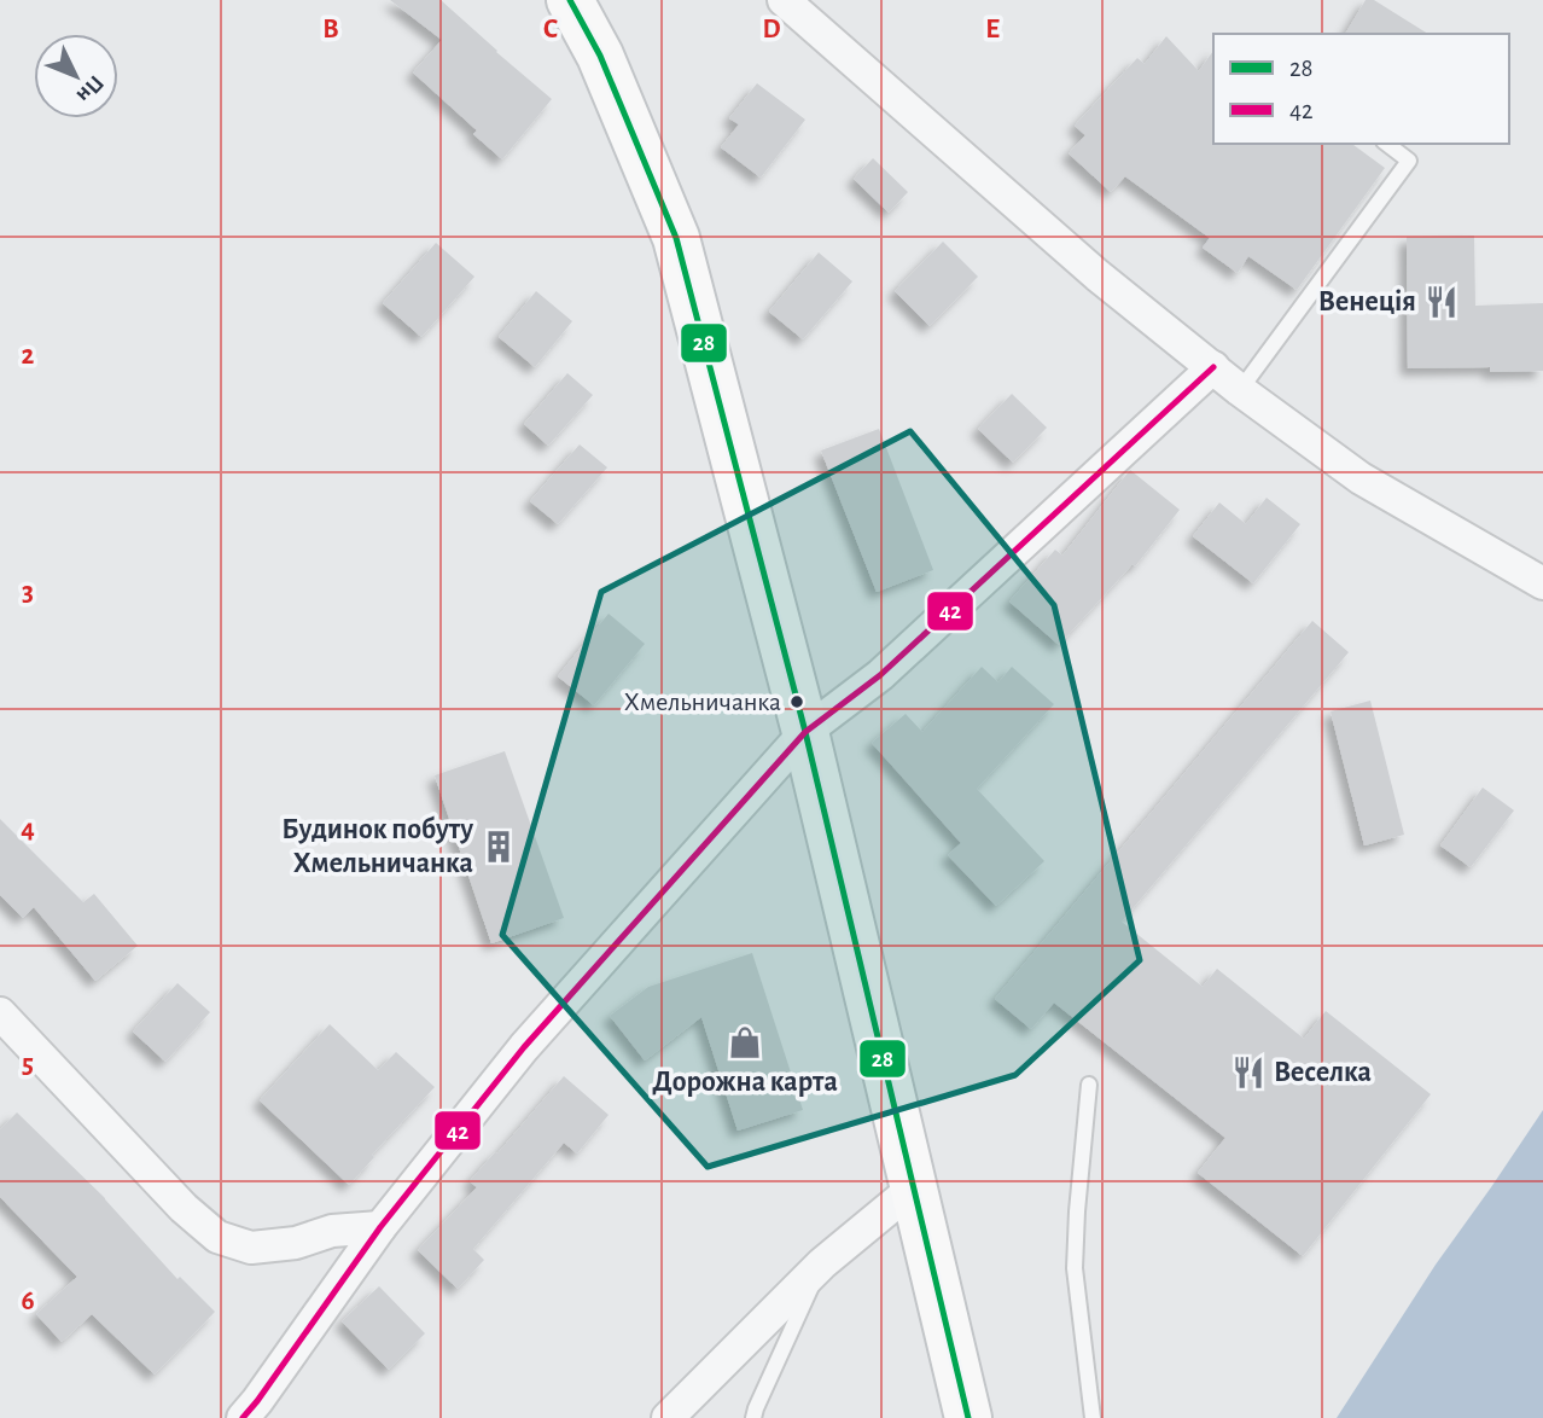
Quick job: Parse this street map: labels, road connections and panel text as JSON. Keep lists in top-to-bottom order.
{
  "places": {
    "restaurant": ["Венеція", "Веселка"],
    "other": ["Хмельничанка"],
    "building": ["Будинок побуту Хмельничанка"],
    "shop": ["Дорожна карта"]
  },
  "lines": ["transit line 28", "transit line 42"],
  "legend": ["28", "42"],
  "north": "bottom right",
  "grid": {
    "columns": [
      "B",
      "C",
      "D",
      "E"
    ],
    "rows": [
      "2",
      "3",
      "4",
      "5",
      "6"
    ]
  }
}
